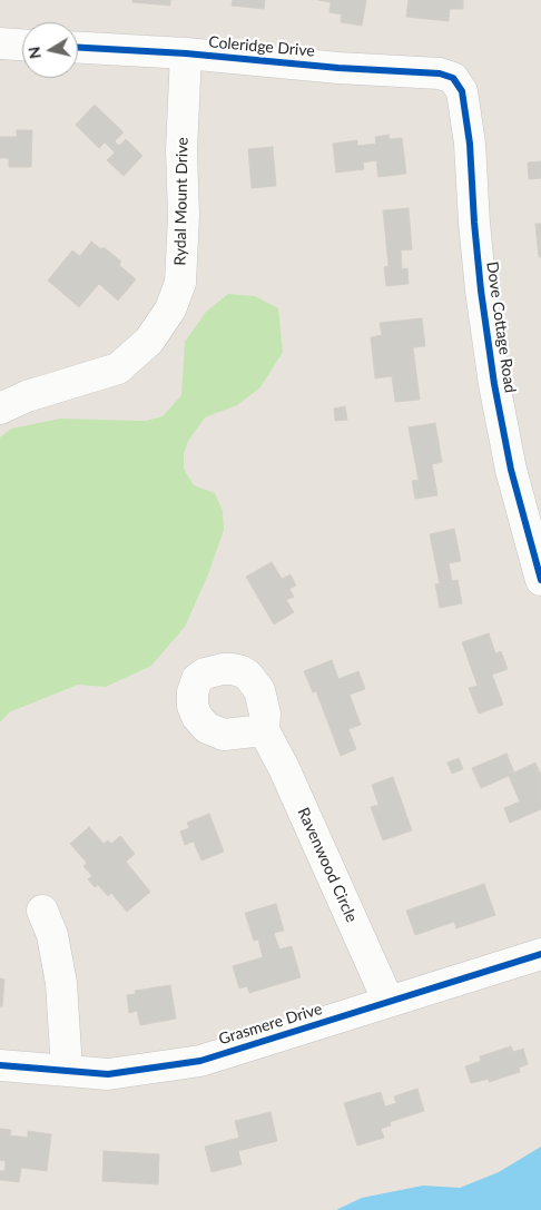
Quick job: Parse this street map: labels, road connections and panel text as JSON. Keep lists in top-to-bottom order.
{
  "streets": {
    "street": [
      "Coleridge Drive",
      "Rydal Mount Drive",
      "Dove Cottage Road",
      "Ravenwood Circle",
      "Grasmere Drive"
    ]
  },
  "crossings": [
    ["Coleridge Drive", "Rydal Mount Drive"],
    ["Coleridge Drive", "Dove Cottage Road"],
    ["Ravenwood Circle", "Grasmere Drive"]
  ],
  "north": "left"
}
